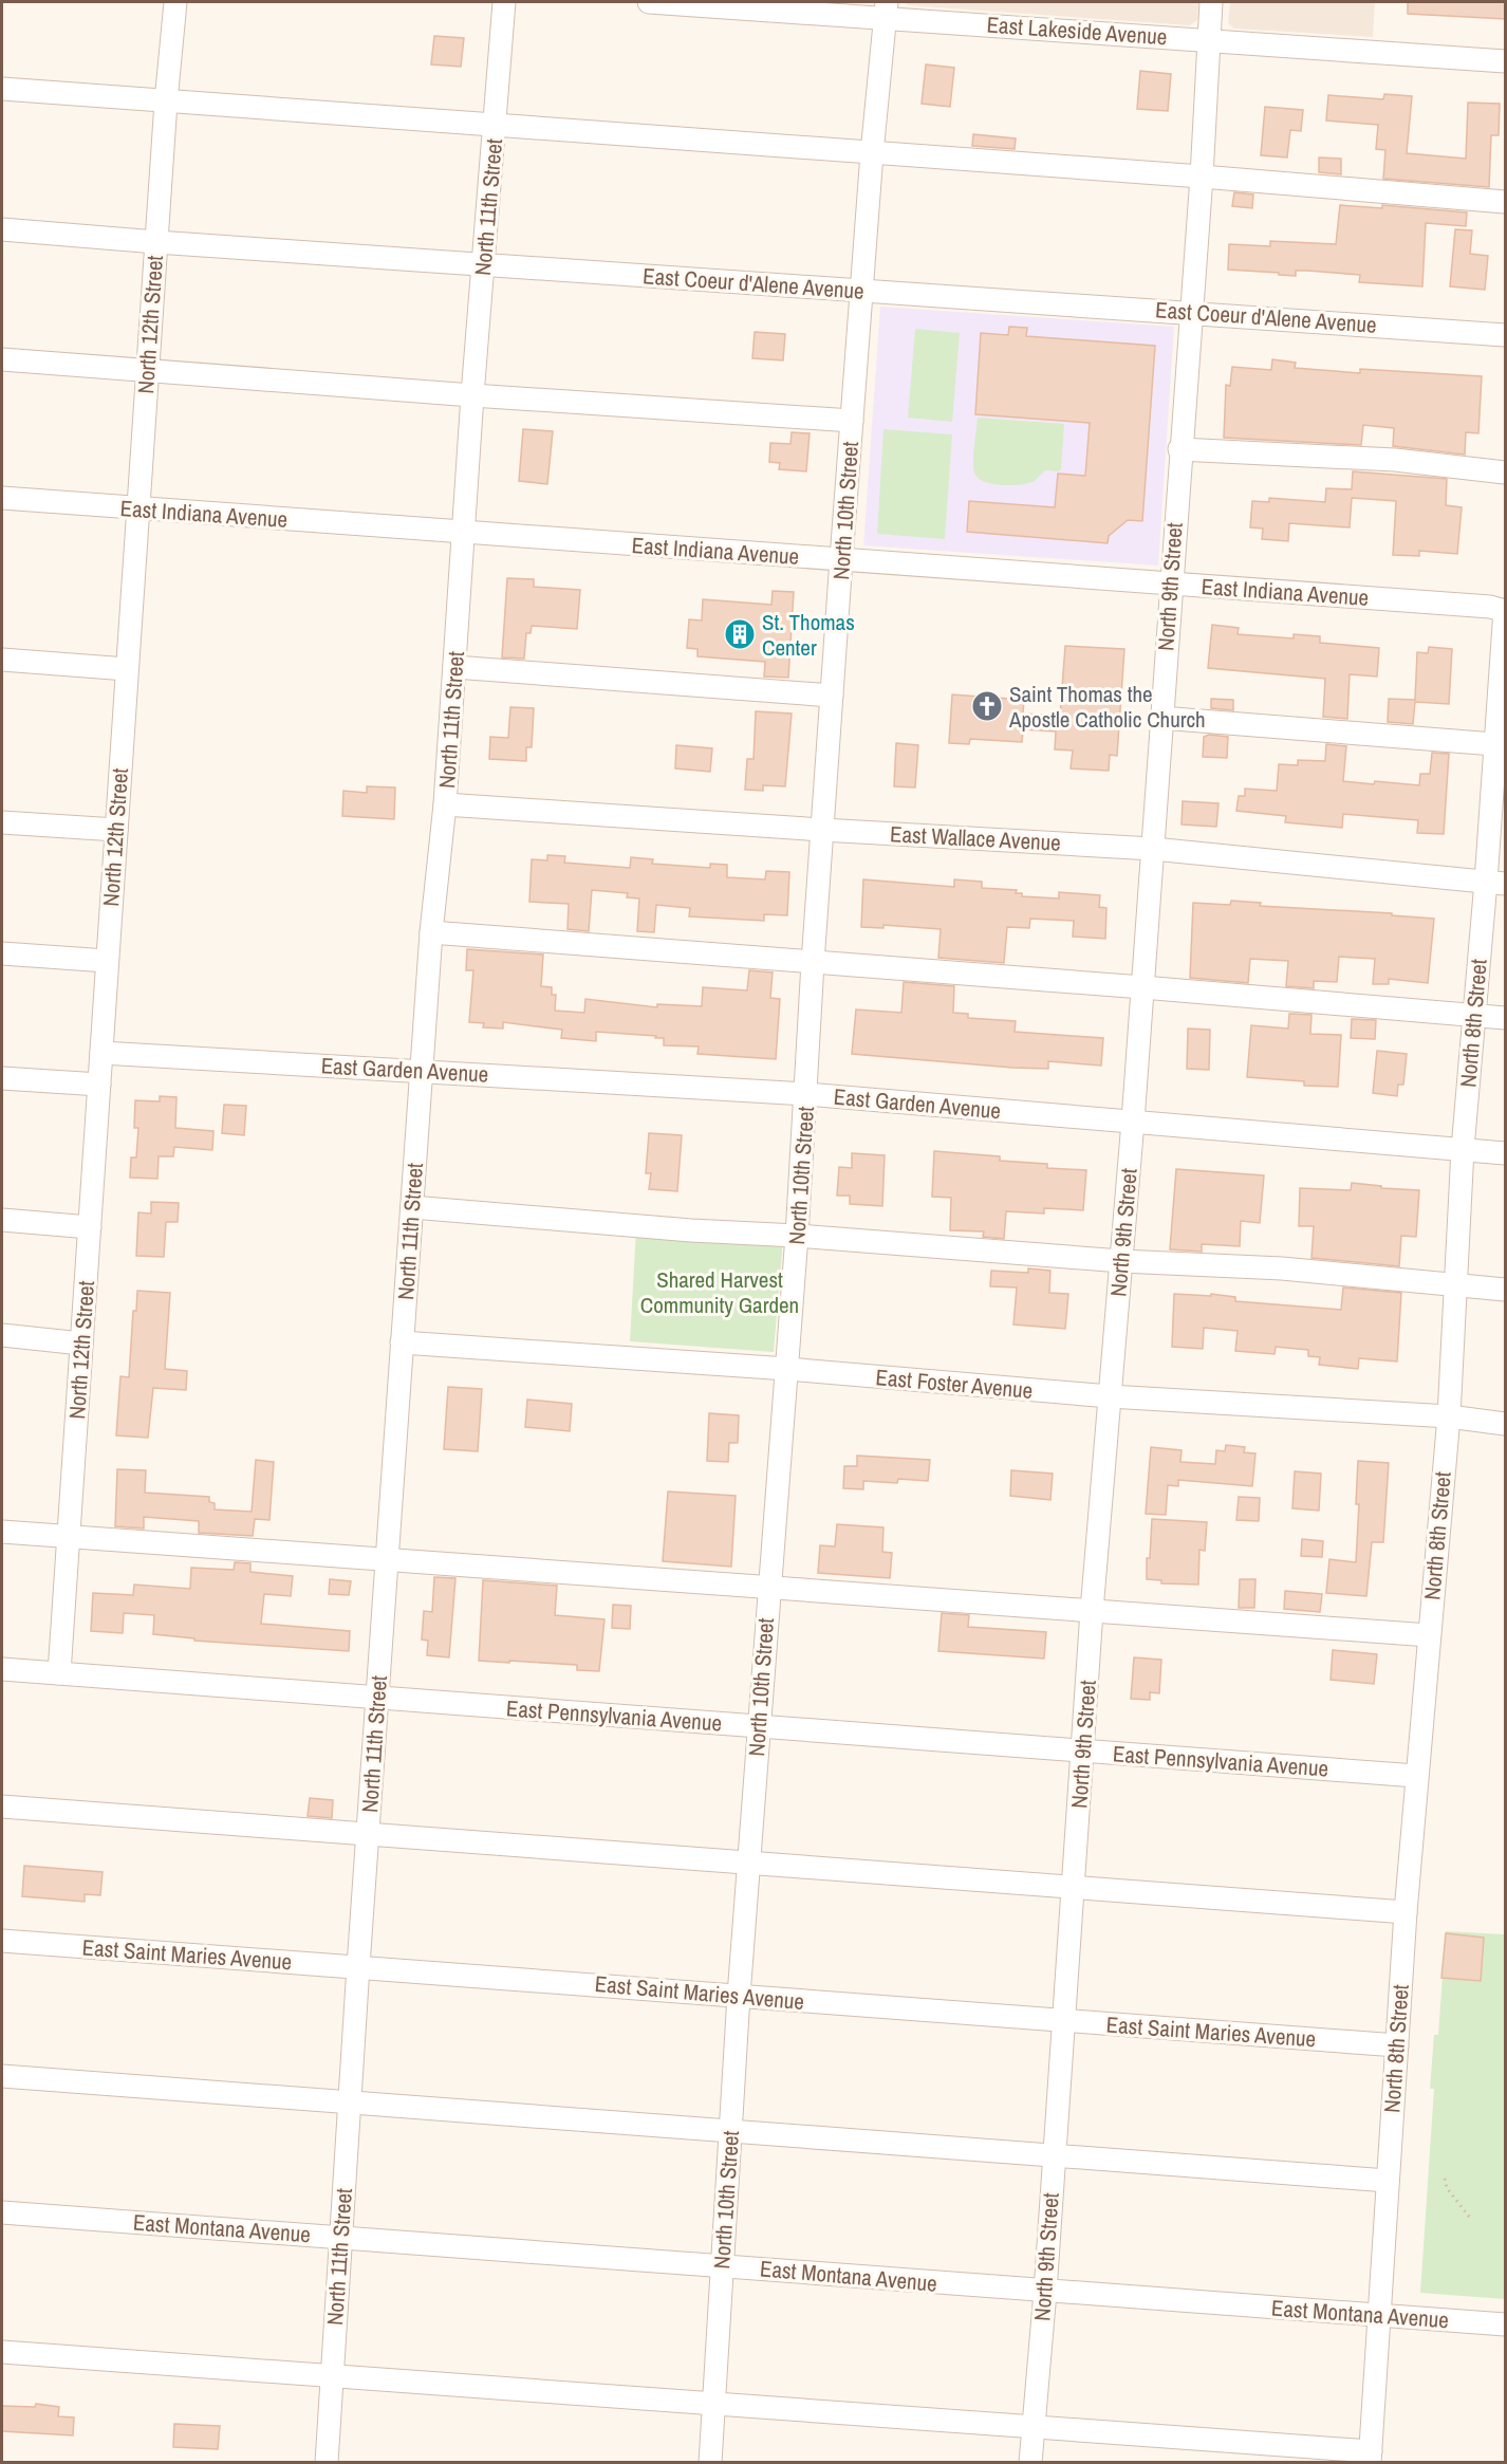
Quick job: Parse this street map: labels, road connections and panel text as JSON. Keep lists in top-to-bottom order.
{
  "streets": {
    "street": [
      "East Lakeside Avenue",
      "North 11th Street",
      "East Coeur d'Alene Avenue",
      "North 12th Street",
      "North 10th Street",
      "East Indiana Avenue",
      "North 9th Street",
      "East Wallace Avenue",
      "North 8th Street",
      "East Garden Avenue",
      "East Foster Avenue",
      "East Pennsylvania Avenue",
      "East Saint Maries Avenue",
      "East Montana Avenue"
    ]
  },
  "crossings": [
    ["East Lakeside Avenue", "North 10th Street"],
    ["East Lakeside Avenue", "North 9th Street"],
    ["North 11th Street", "East Coeur d'Alene Avenue"],
    ["North 11th Street", "East Indiana Avenue"],
    ["North 11th Street", "East Wallace Avenue"],
    ["North 11th Street", "East Garden Avenue"],
    ["North 11th Street", "East Foster Avenue"],
    ["North 11th Street", "East Pennsylvania Avenue"],
    ["North 11th Street", "East Saint Maries Avenue"],
    ["North 11th Street", "East Montana Avenue"],
    ["East Coeur d'Alene Avenue", "North 12th Street"],
    ["East Coeur d'Alene Avenue", "North 10th Street"],
    ["East Coeur d'Alene Avenue", "North 9th Street"],
    ["North 12th Street", "East Indiana Avenue"],
    ["North 12th Street", "East Garden Avenue"],
    ["North 12th Street", "East Pennsylvania Avenue"],
    ["North 10th Street", "East Indiana Avenue"],
    ["North 10th Street", "East Wallace Avenue"],
    ["North 10th Street", "East Garden Avenue"],
    ["North 10th Street", "East Foster Avenue"],
    ["North 10th Street", "East Pennsylvania Avenue"],
    ["North 10th Street", "East Saint Maries Avenue"],
    ["North 10th Street", "East Montana Avenue"],
    ["East Indiana Avenue", "North 9th Street"],
    ["East Indiana Avenue", "North 8th Street"],
    ["North 9th Street", "East Wallace Avenue"],
    ["North 9th Street", "East Garden Avenue"],
    ["North 9th Street", "East Foster Avenue"],
    ["North 9th Street", "East Pennsylvania Avenue"],
    ["North 9th Street", "East Saint Maries Avenue"],
    ["North 9th Street", "East Montana Avenue"],
    ["East Wallace Avenue", "North 8th Street"],
    ["North 8th Street", "East Garden Avenue"],
    ["North 8th Street", "East Foster Avenue"],
    ["North 8th Street", "East Pennsylvania Avenue"],
    ["North 8th Street", "East Saint Maries Avenue"],
    ["North 8th Street", "East Montana Avenue"]
  ],
  "parks": ["Shared Harvest Community Garden"],
  "places": {
    "building": ["St. Thomas Center"],
    "church": ["Saint Thomas the Apostle Catholic Church"]
  }
}
